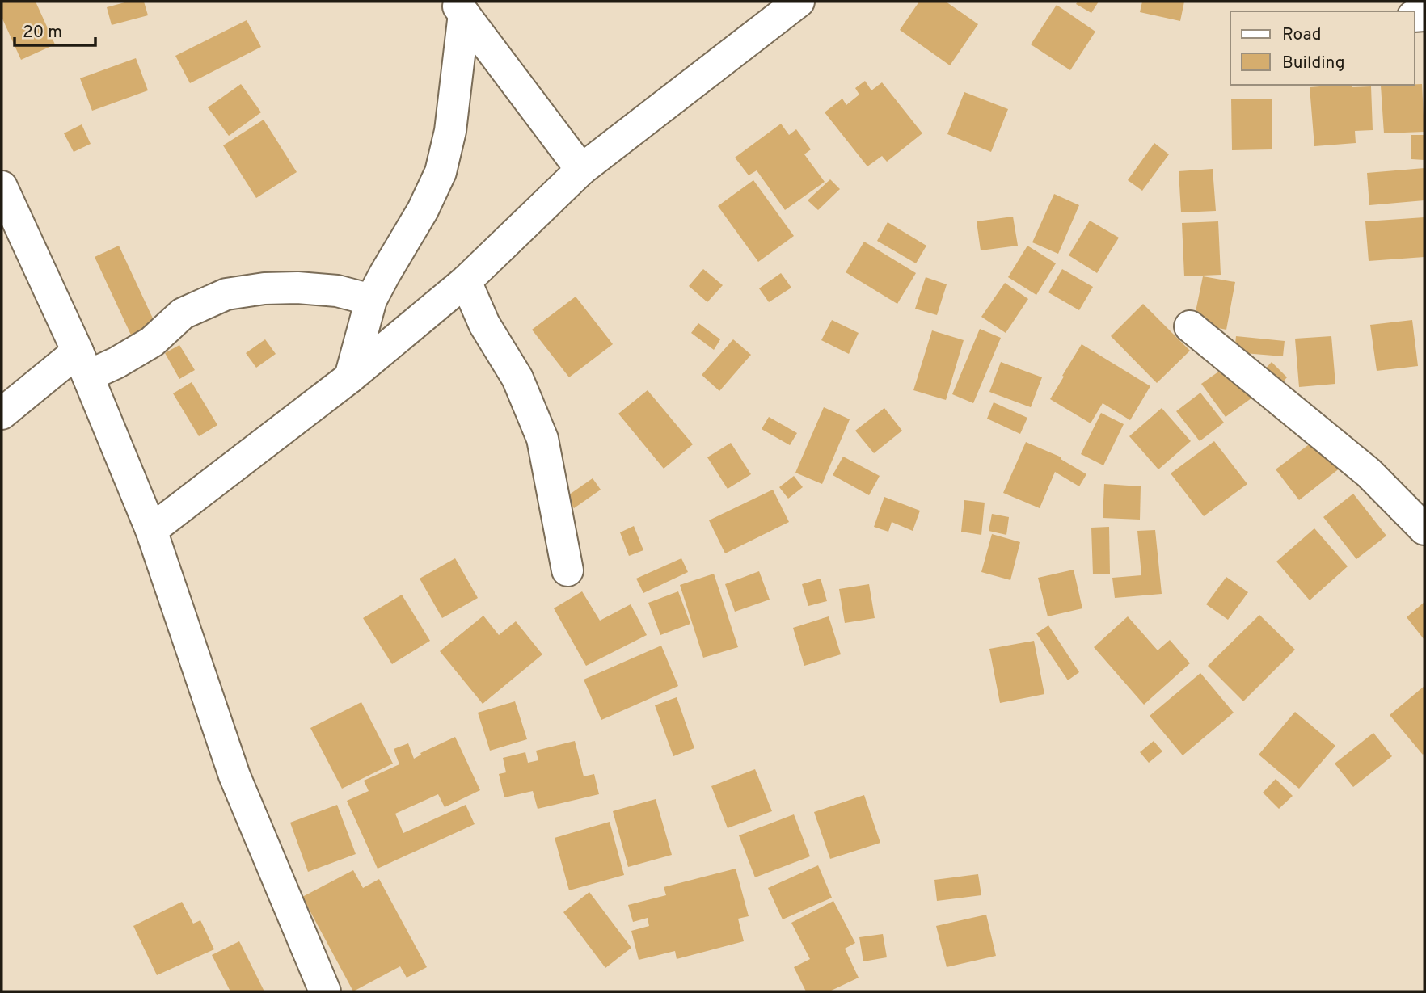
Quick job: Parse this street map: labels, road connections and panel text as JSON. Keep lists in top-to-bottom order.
{
  "legend": ["Road", "Building"],
  "scale_bar": "20 m"
}
